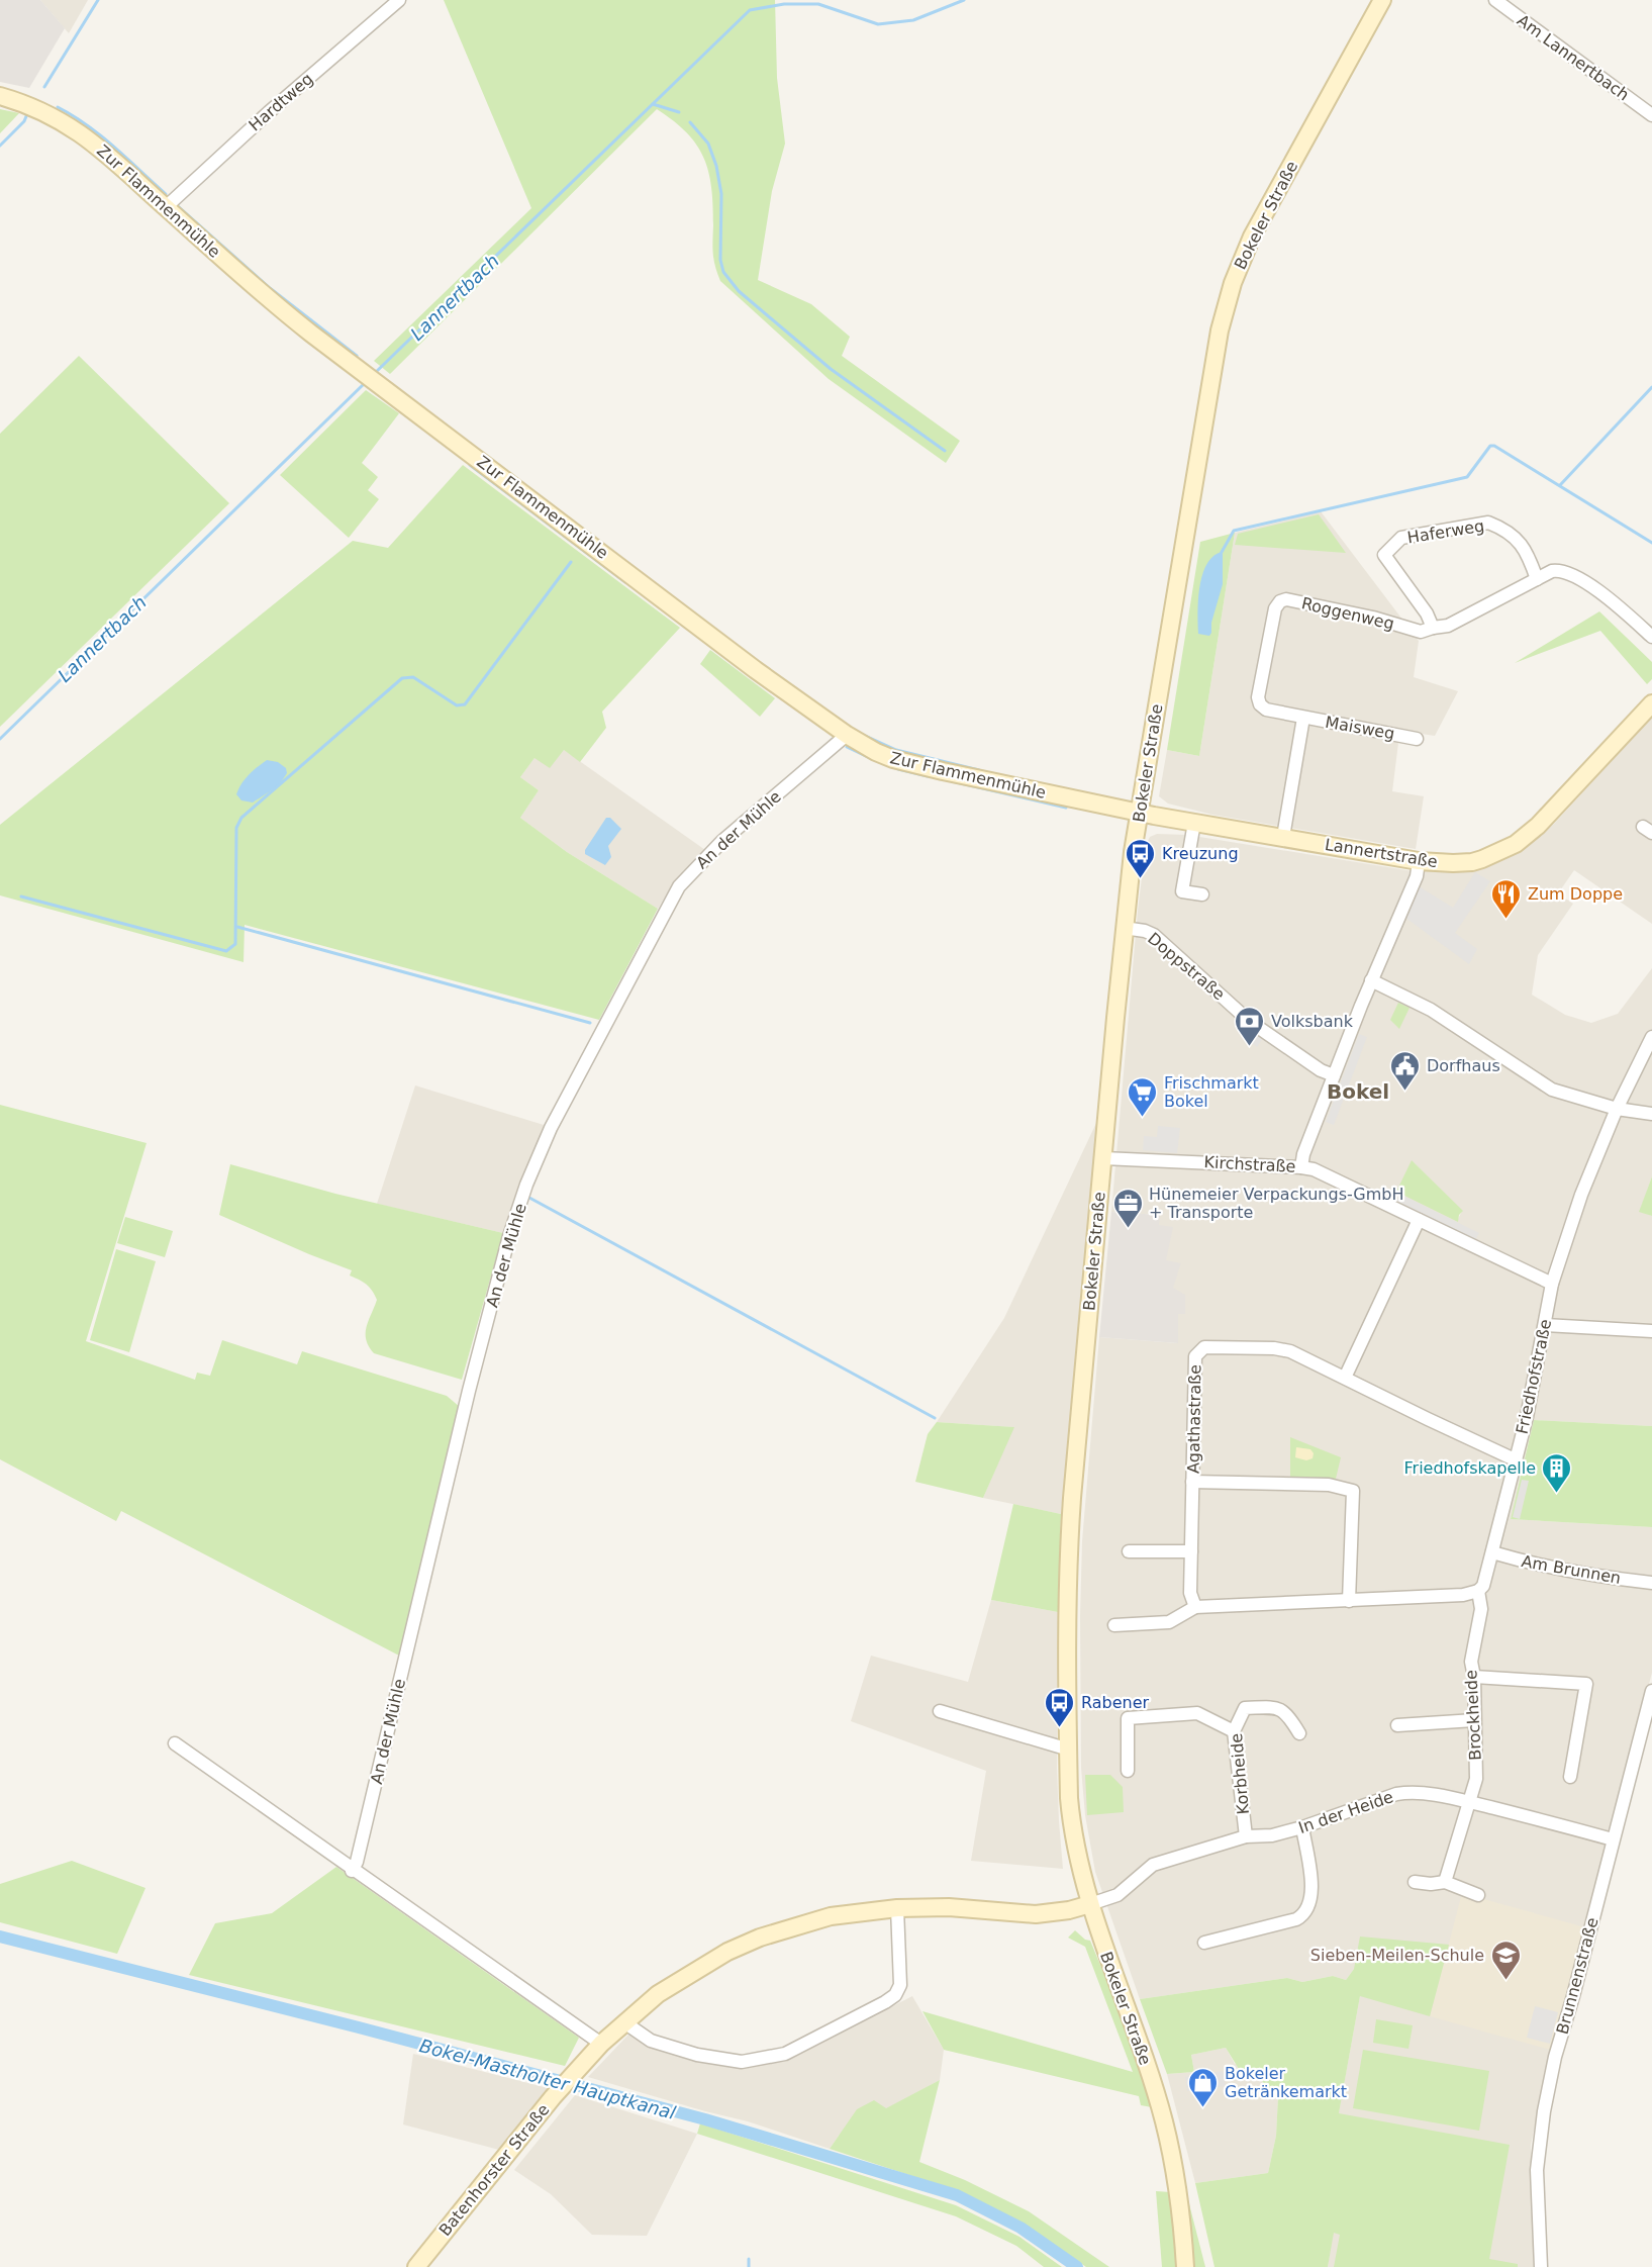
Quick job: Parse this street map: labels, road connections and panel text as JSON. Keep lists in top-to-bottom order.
{
  "streets": {
    "street": [
      "Am Lannertbach",
      "Hardtweg",
      "Zur Flammenmühle",
      "Bokeler Straße",
      "Haferweg",
      "Roggenweg",
      "Maisweg",
      "An der Mühle",
      "Lannertstraße",
      "Doppstraße",
      "Kirchstraße",
      "Friedhofstraße",
      "Agathastraße",
      "Am Brunnen",
      "Brockheide",
      "Korbheide",
      "In der Heide",
      "Brunnenstraße",
      "Batenhorster Straße"
    ]
  },
  "crossings": [
    ["Hardtweg", "Zur Flammenmühle"],
    ["Zur Flammenmühle", "Bokeler Straße"],
    ["Zur Flammenmühle", "An der Mühle"],
    ["Zur Flammenmühle", "Lannertstraße"],
    ["Bokeler Straße", "Lannertstraße"],
    ["Bokeler Straße", "Doppstraße"],
    ["Bokeler Straße", "Kirchstraße"],
    ["Bokeler Straße", "In der Heide"],
    ["Bokeler Straße", "Batenhorster Straße"],
    ["Haferweg", "Roggenweg"],
    ["Roggenweg", "Maisweg"],
    ["Kirchstraße", "Friedhofstraße"],
    ["Friedhofstraße", "Agathastraße"],
    ["Friedhofstraße", "Am Brunnen"],
    ["Friedhofstraße", "Brockheide"],
    ["Brockheide", "In der Heide"],
    ["Korbheide", "In der Heide"],
    ["In der Heide", "Brunnenstraße"],
    ["In der Heide", "Batenhorster Straße"]
  ],
  "districts": ["Bokel"],
  "water": ["Lannertbach", "Bokel-Mastholter Hauptkanal"],
  "places": {
    "bus stop": ["Kreuzung", "Rabener"],
    "restaurant": ["Zum Doppe"],
    "bank": ["Volksbank"],
    "public building": ["Dorfhaus"],
    "supermarket": ["Frischmarkt Bokel"],
    "office": ["Hünemeier Verpackungs-GmbH + Transporte"],
    "building": ["Friedhofskapelle"],
    "school or university": ["Sieben-Meilen-Schule"],
    "shop": ["Bokeler Getränkemarkt"]
  }
}
